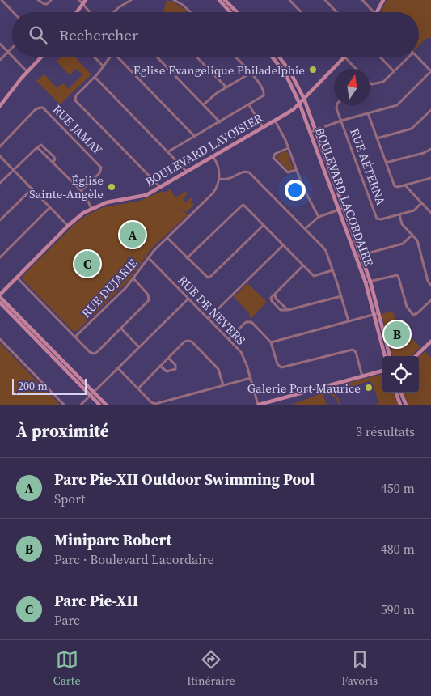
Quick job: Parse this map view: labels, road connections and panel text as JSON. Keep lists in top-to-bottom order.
{
  "streets": {
    "main road": ["BOULEVARD LAVOISIER", "BOULEVARD LACORDAIRE"],
    "street": [
      "RUE JAMAY",
      "RUE AÉTERNA",
      "RUE DUJARIÉ",
      "RUE DE NEVERS"
    ]
  },
  "crossings": [
    ["BOULEVARD LAVOISIER", "BOULEVARD LACORDAIRE"],
    ["RUE DUJARIÉ", "RUE DE NEVERS"]
  ],
  "places": ["Eglise Evangelique Philadelphie", "Église Sainte-Angèle", "Galerie Port-Maurice"],
  "scale_bar": "200 m",
  "north": "top",
  "page": {
    "search": "Rechercher",
    "pins": ["A", "C", "B"],
    "scale": "200 m",
    "heading": ["À proximité", "3 résultats"],
    "list": [
      {
        "mark": "A",
        "name": "Parc Pie-XII Outdoor Swimming Pool",
        "note": "Sport",
        "value": "450 m"
      },
      {
        "mark": "B",
        "name": "Miniparc Robert",
        "note": "Parc · Boulevard Lacordaire",
        "value": "480 m"
      },
      {
        "mark": "C",
        "name": "Parc Pie-XII",
        "note": "Parc",
        "value": "590 m"
      }
    ],
    "nav": ["Carte", "Itinéraire", "Favoris"]
  }
}
